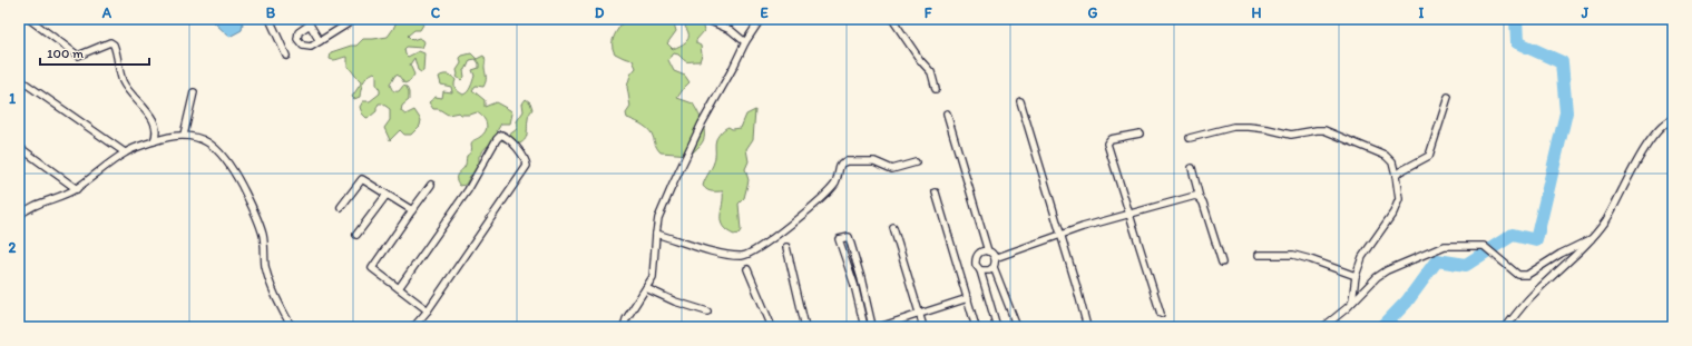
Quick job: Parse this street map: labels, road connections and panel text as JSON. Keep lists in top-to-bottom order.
{
  "scale_bar": "100 m",
  "grid": {
    "columns": [
      "A",
      "B",
      "C",
      "D",
      "E",
      "F",
      "G",
      "H",
      "I",
      "J"
    ],
    "rows": ["1", "2"]
  }
}
